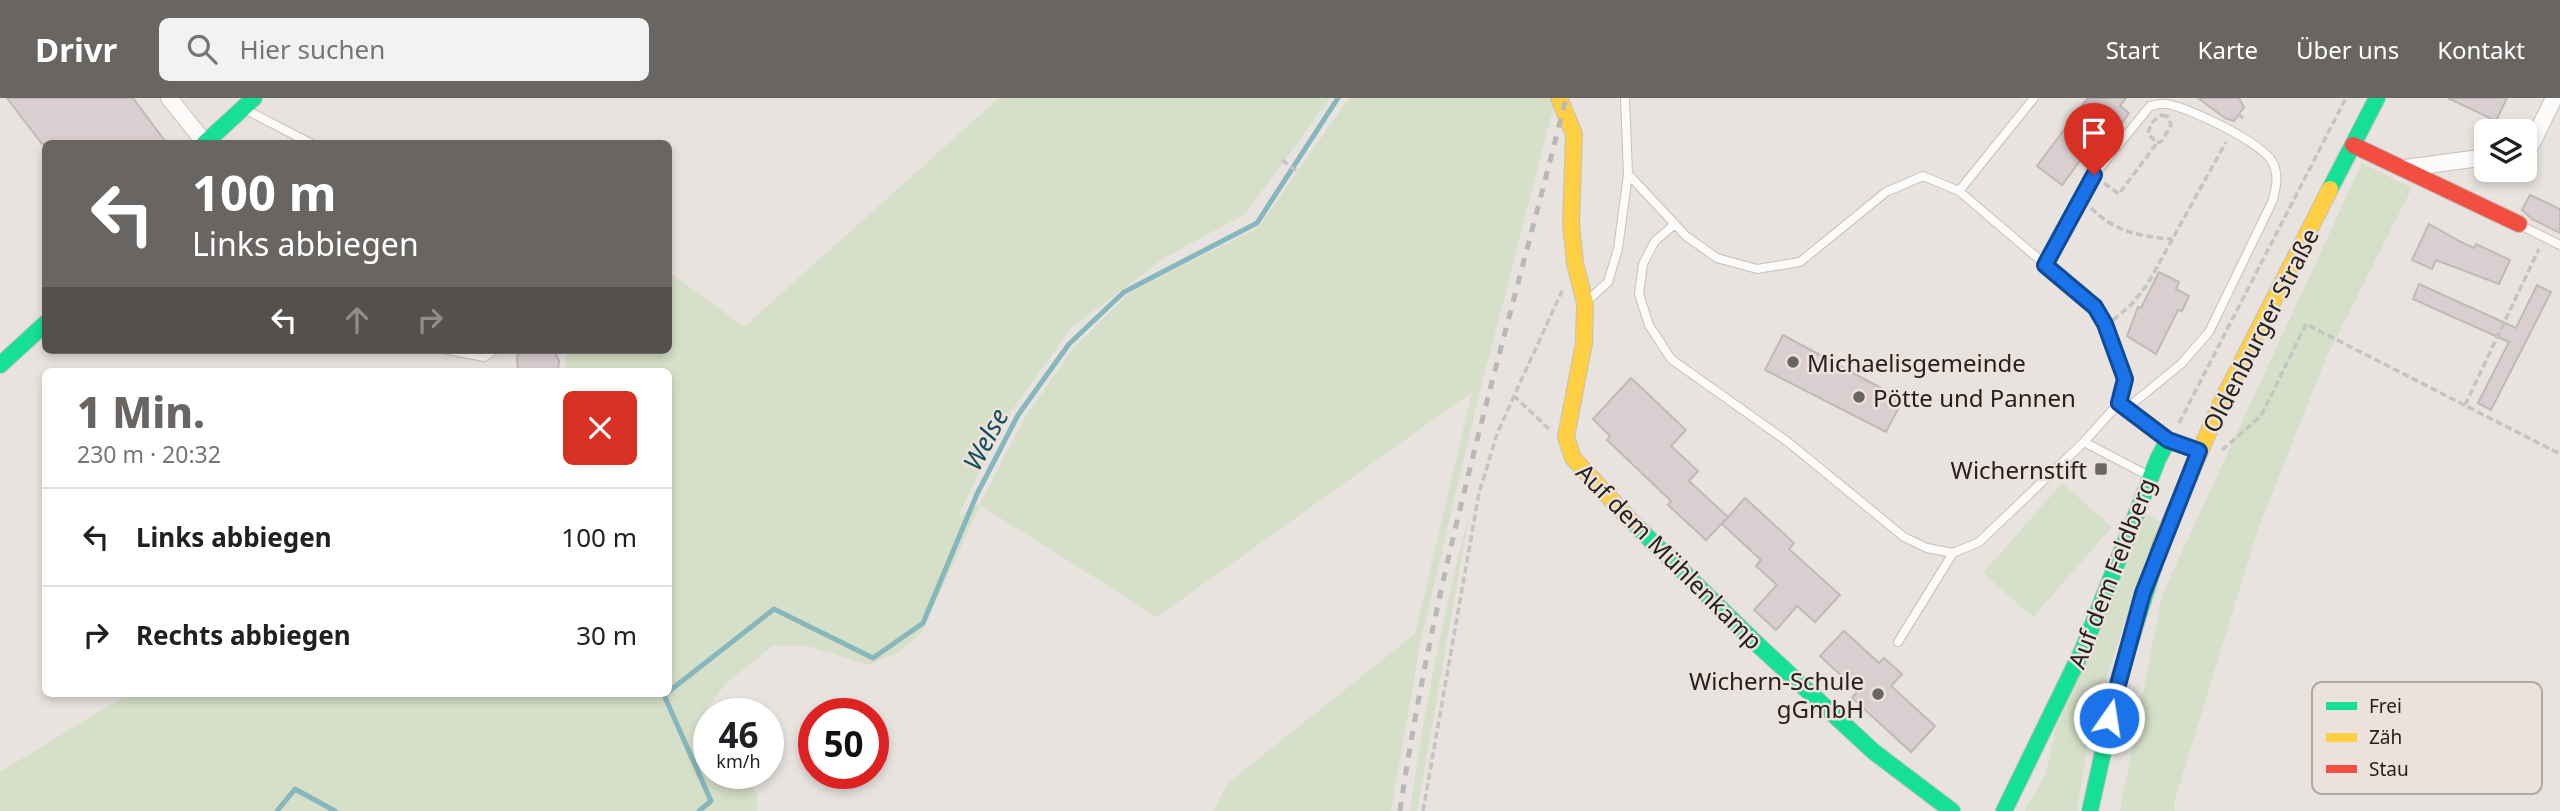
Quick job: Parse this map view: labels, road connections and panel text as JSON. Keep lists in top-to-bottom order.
{
  "streets": {
    "street": ["Oldenburger Straße", "Auf dem Mühlenkamp", "Auf dem Feldberg"]
  },
  "water": ["Welse"],
  "places": {
    "other": ["Michaelisgemeinde", "Pötte und Pannen", "Wichern-Schule gGmbH"],
    "transit": ["Wichernstift"]
  },
  "legend": ["Frei", "Zäh", "Stau"],
  "page": {
    "header": "Drivr",
    "search": "Hier suchen",
    "nav": [
      "Start",
      "Karte",
      "Über uns",
      "Kontakt"
    ],
    "turn": ["100 m", "Links abbiegen"],
    "heading": ["1 Min.", "230 m · 20:32"],
    "list": [
      {
        "name": "Links abbiegen",
        "value": "100 m"
      },
      {
        "name": "Rechts abbiegen",
        "value": "30 m"
      }
    ],
    "speed": "46 km/h",
    "limit": "50"
  }
}
